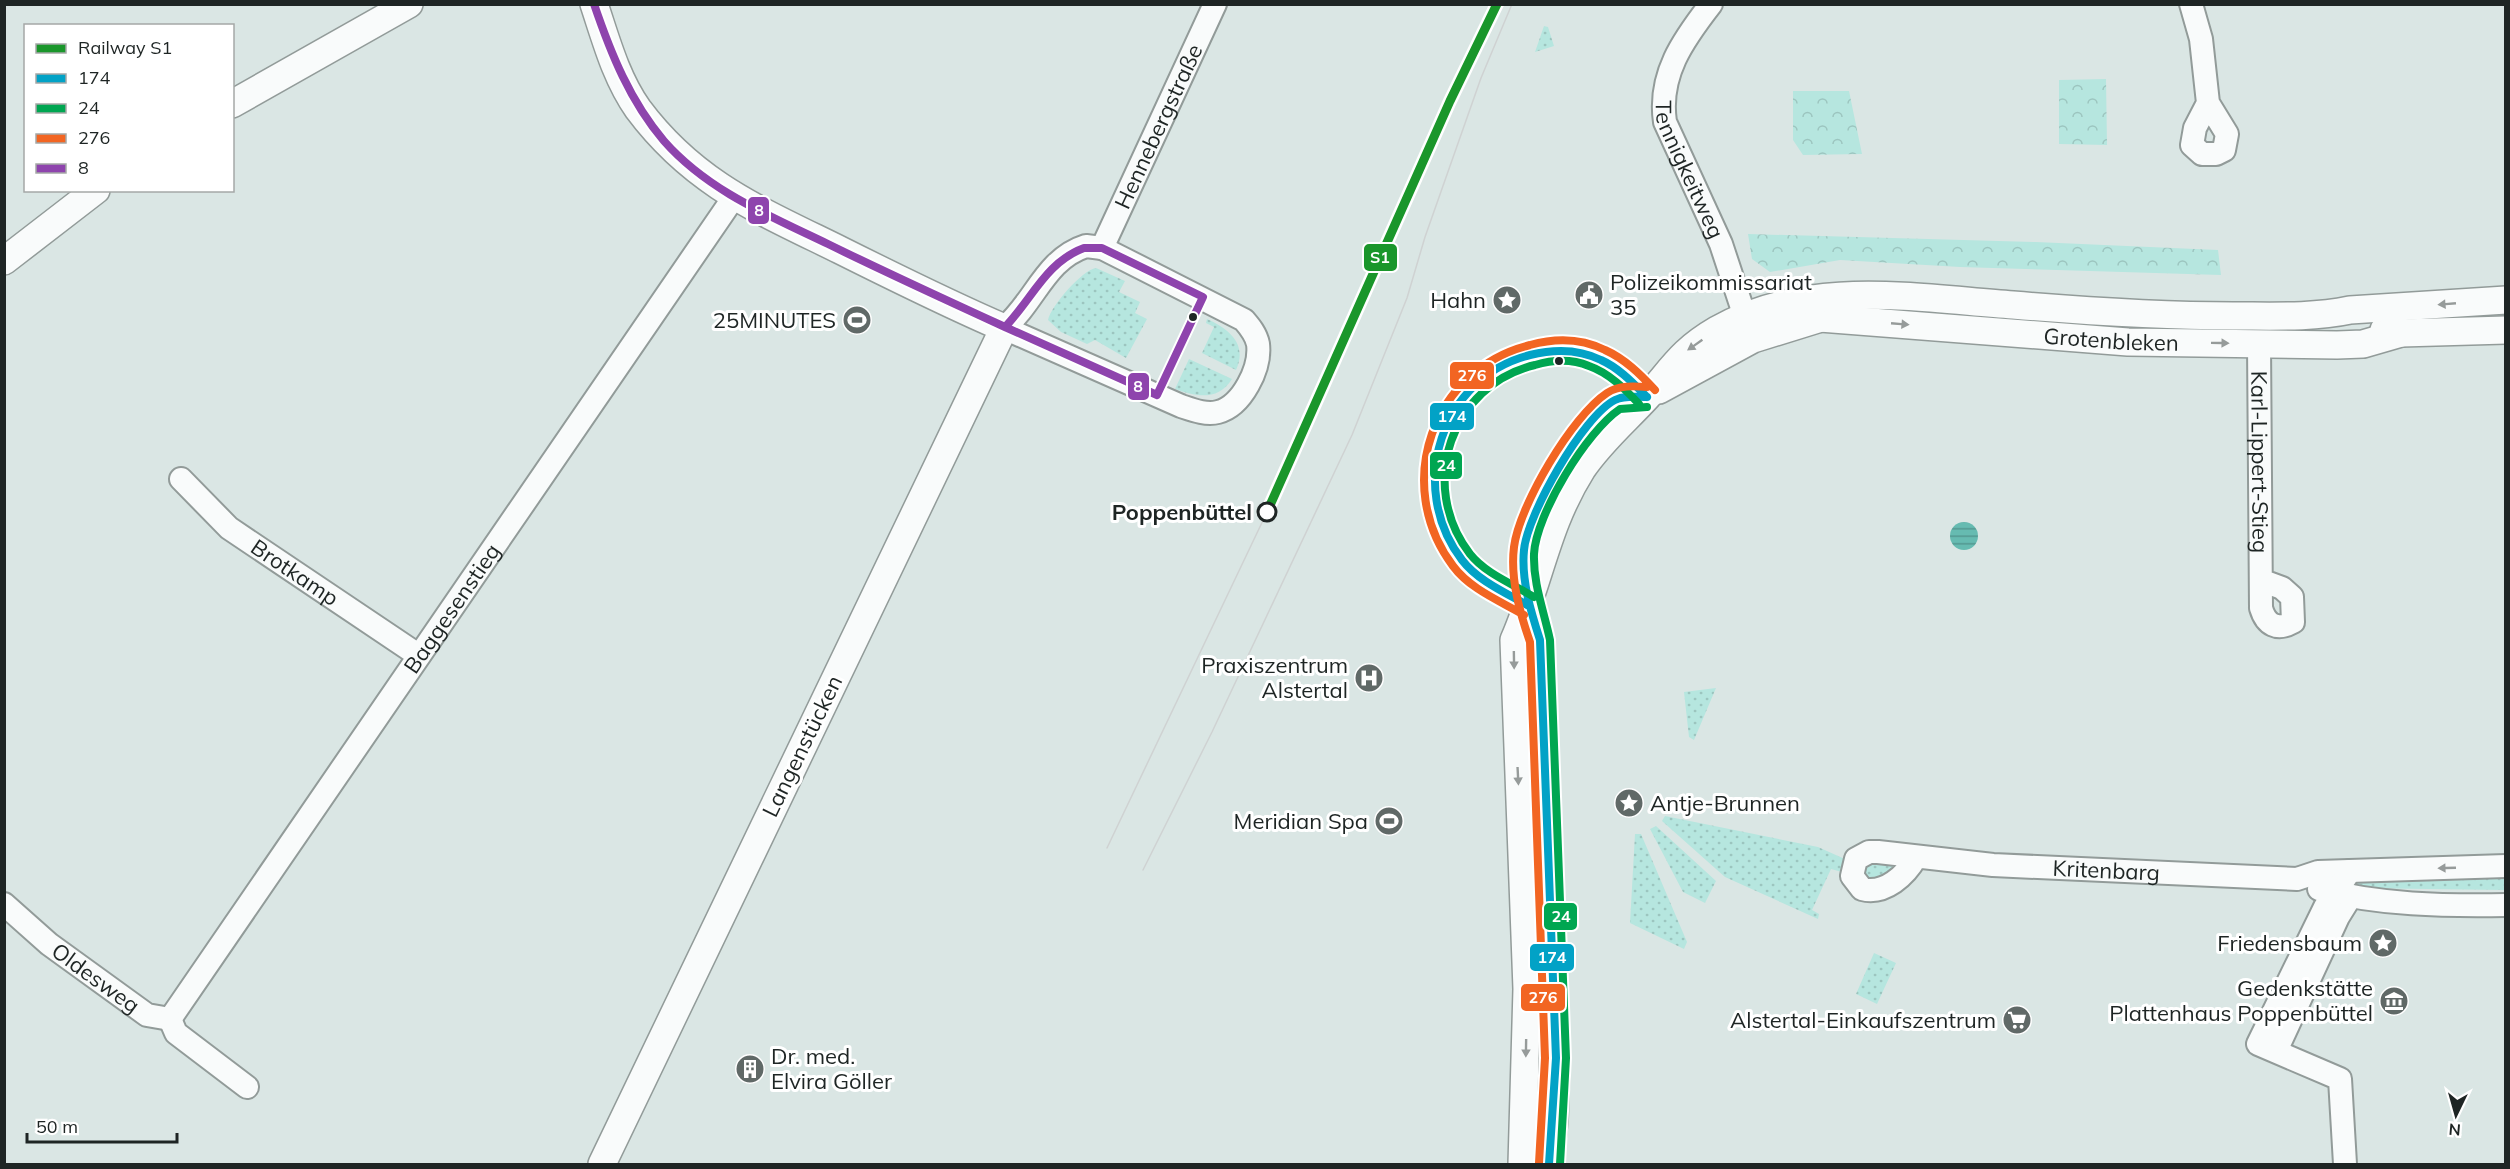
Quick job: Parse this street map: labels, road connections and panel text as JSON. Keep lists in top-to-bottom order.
{
  "streets": {
    "street": [
      "Hennebergstraße",
      "Tennigkeitweg",
      "Grotenbleken",
      "Karl-Lippert-Stieg",
      "Brotkamp",
      "Baggesenstieg",
      "Langenstücken",
      "Kritenbarg",
      "Oldesweg"
    ]
  },
  "crossings": [
    ["Tennigkeitweg", "Grotenbleken"],
    ["Grotenbleken", "Karl-Lippert-Stieg"],
    ["Brotkamp", "Baggesenstieg"],
    ["Baggesenstieg", "Oldesweg"]
  ],
  "places": {
    "public building": ["Polizeikommissariat 35"],
    "place": ["Hahn", "Antje-Brunnen", "Friedensbaum"],
    "sports": ["25MINUTES", "Meridian Spa"],
    "other": ["Poppenbüttel"],
    "hospital": ["Praxiszentrum Alstertal"],
    "museum": ["Gedenkstätte Plattenhaus Poppenbüttel"],
    "supermarket": ["Alstertal-Einkaufszentrum"],
    "building": ["Dr. med. Elvira Göller"]
  },
  "lines": [
    "rail line S1",
    "transit line 8",
    "transit line 276",
    "transit line 174",
    "transit line 24"
  ],
  "legend": [
    "Railway S1",
    "174",
    "24",
    "276",
    "8"
  ],
  "scale_bar": "50 m",
  "north": "bottom"
}
